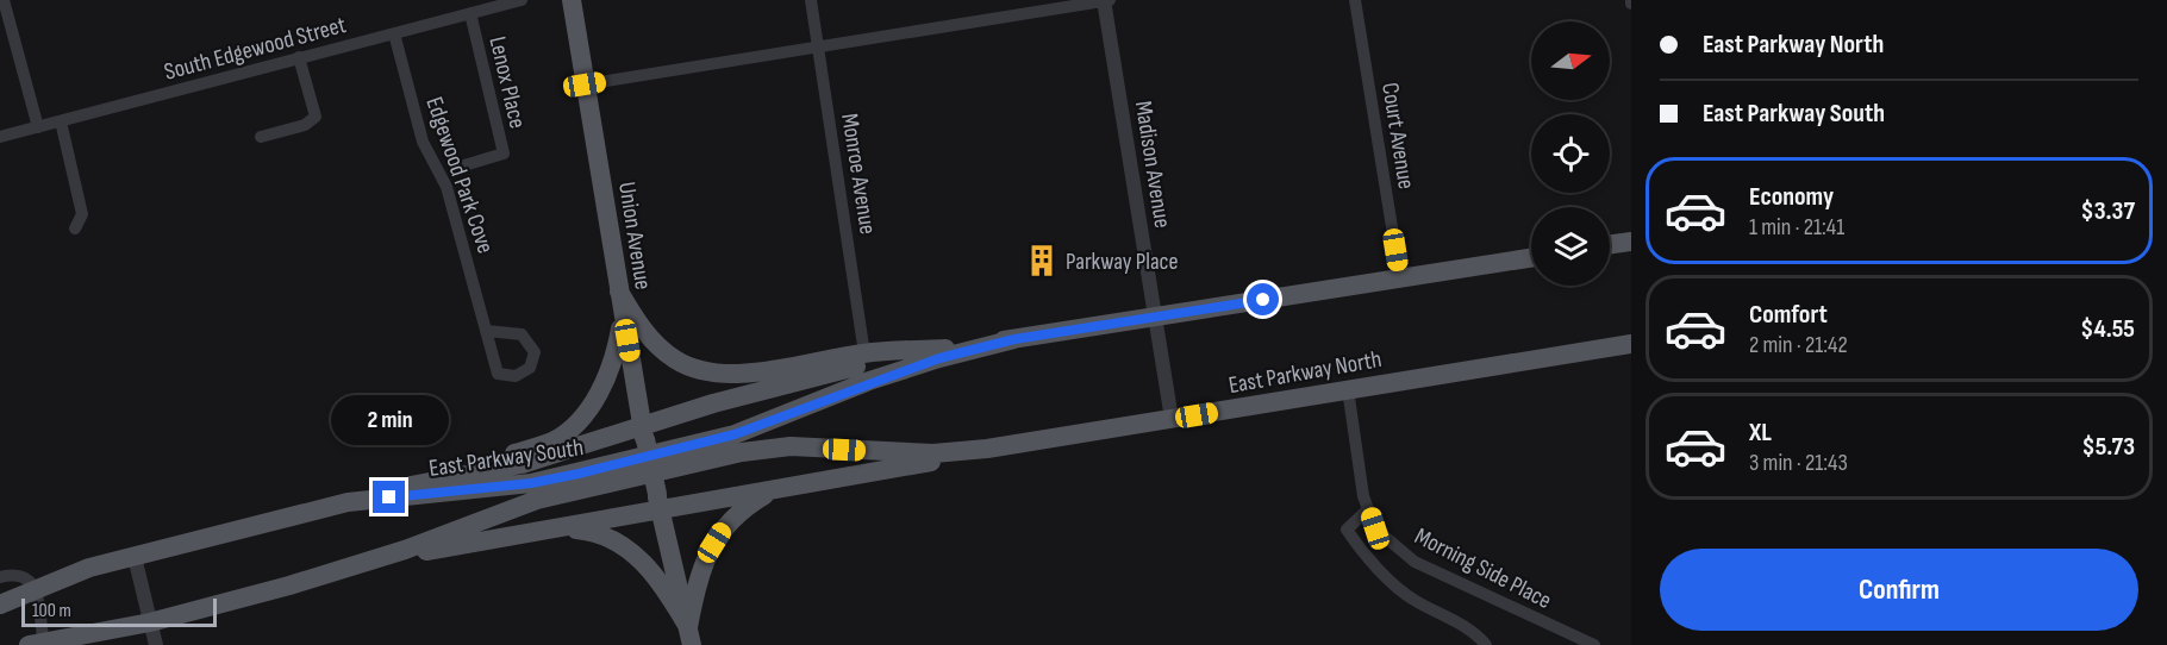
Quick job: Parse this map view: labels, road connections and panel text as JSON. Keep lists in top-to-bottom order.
{
  "streets": {
    "main road": ["Union Avenue", "East Parkway North", "East Parkway South"],
    "street": [
      "South Edgewood Street",
      "Lenox Place",
      "Court Avenue",
      "Madison Avenue",
      "Monroe Avenue",
      "Edgewood Park Cove",
      "Morning Side Place"
    ]
  },
  "crossings": [
    ["South Edgewood Street", "Lenox Place"],
    ["South Edgewood Street", "Edgewood Park Cove"],
    ["Madison Avenue", "East Parkway North"],
    ["East Parkway North", "East Parkway South"],
    ["East Parkway North", "Morning Side Place"]
  ],
  "places": {
    "building": ["Parkway Place"]
  },
  "scale_bar": "100 m",
  "north": "right",
  "page": {
    "banner": ["East Parkway North", "East Parkway South"],
    "list": [
      {
        "name": "Economy",
        "note": "1 min · 21:41",
        "value": "$3.37"
      },
      {
        "name": "Comfort",
        "note": "2 min · 21:42",
        "value": "$4.55"
      },
      {
        "name": "XL",
        "note": "3 min · 21:43",
        "value": "$5.73"
      }
    ],
    "bubble": "2 min",
    "buttons": "Confirm",
    "scale": "100 m"
  }
}
